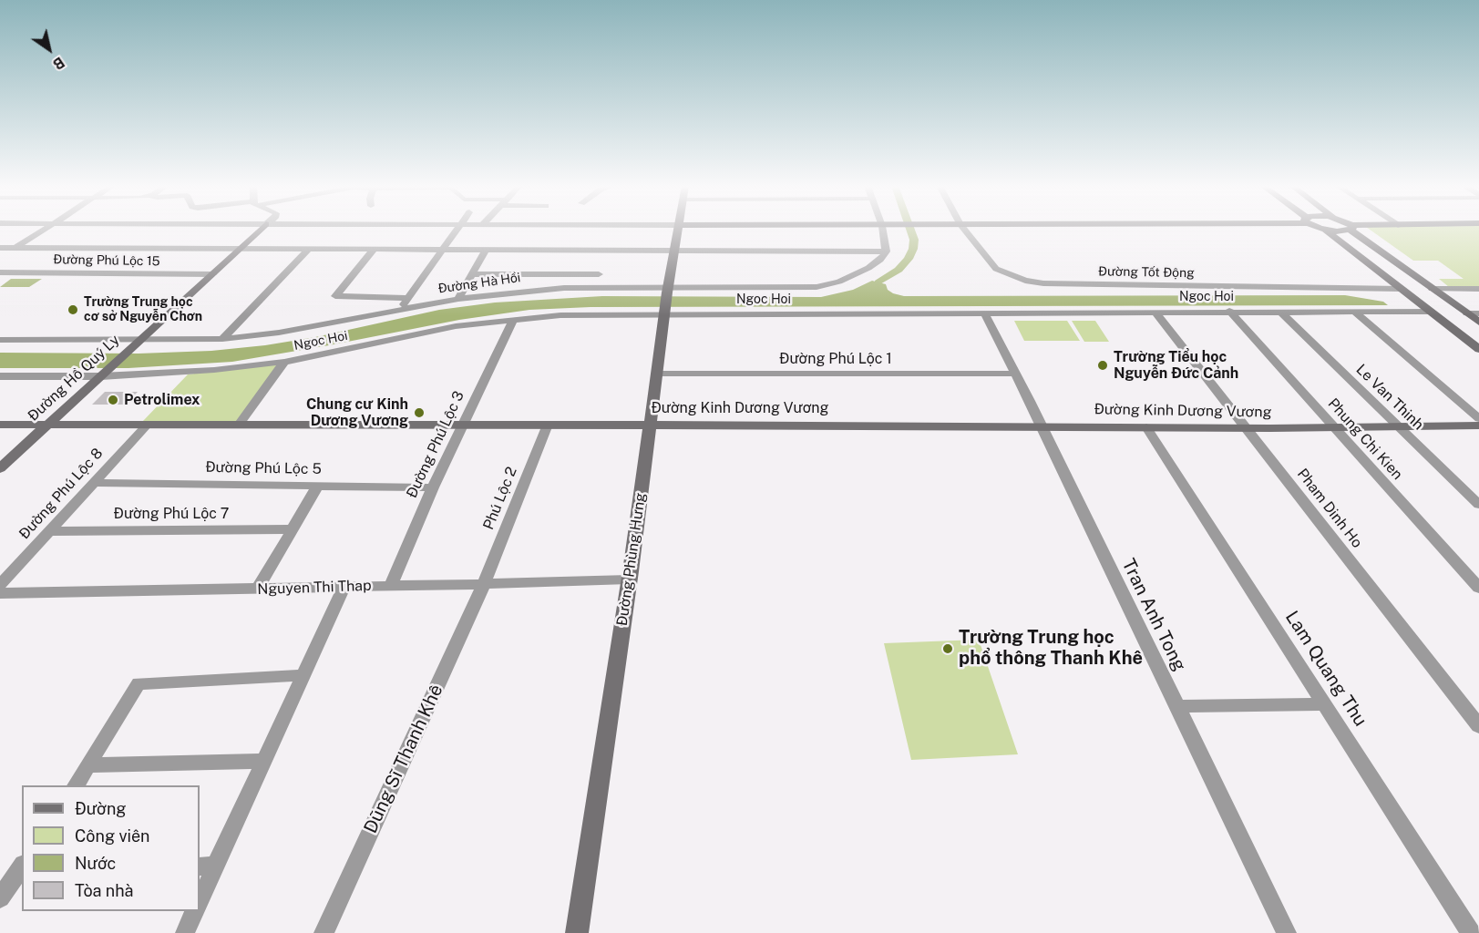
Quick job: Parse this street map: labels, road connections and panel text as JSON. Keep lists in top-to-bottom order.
{
  "streets": {
    "street": [
      "Đường Phú Lộc 15",
      "Đường Tốt Động",
      "Đường Hà Hồi",
      "Ngoc Hoi",
      "Đường Phú Lộc 1",
      "Đường Hồ Quý Ly",
      "Le Van Thinh",
      "Đường Kinh Dương Vương",
      "Phung Chi Kien",
      "Đường Phú Lộc 3",
      "Đường Phú Lộc 5",
      "Đường Phú Lộc 8",
      "Phú Lộc 2",
      "Pham Dinh Ho",
      "Đường Phú Lộc 7",
      "Đường Phùng Hưng",
      "Nguyen Thi Thap",
      "Tran Anh Tong",
      "Lam Quang Thu",
      "Dũng Sĩ Thanh Khê"
    ]
  },
  "crossings": [
    ["Đường Phú Lộc 15", "Đường Hồ Quý Ly"],
    ["Đường Hà Hồi", "Đường Hồ Quý Ly"],
    ["Đường Hà Hồi", "Đường Phùng Hưng"],
    ["Ngoc Hoi", "Đường Hồ Quý Ly"],
    ["Ngoc Hoi", "Le Van Thinh"],
    ["Ngoc Hoi", "Phung Chi Kien"],
    ["Ngoc Hoi", "Đường Phú Lộc 3"],
    ["Ngoc Hoi", "Pham Dinh Ho"],
    ["Ngoc Hoi", "Đường Phùng Hưng"],
    ["Ngoc Hoi", "Tran Anh Tong"],
    ["Đường Phú Lộc 1", "Đường Phùng Hưng"],
    ["Đường Phú Lộc 1", "Tran Anh Tong"],
    ["Đường Hồ Quý Ly", "Đường Kinh Dương Vương"],
    ["Le Van Thinh", "Đường Kinh Dương Vương"],
    ["Đường Kinh Dương Vương", "Phung Chi Kien"],
    ["Đường Kinh Dương Vương", "Đường Phú Lộc 3"],
    ["Đường Kinh Dương Vương", "Đường Phú Lộc 8"],
    ["Đường Kinh Dương Vương", "Phú Lộc 2"],
    ["Đường Kinh Dương Vương", "Pham Dinh Ho"],
    ["Đường Kinh Dương Vương", "Đường Phùng Hưng"],
    ["Đường Kinh Dương Vương", "Tran Anh Tong"],
    ["Đường Kinh Dương Vương", "Lam Quang Thu"],
    ["Đường Phú Lộc 3", "Đường Phú Lộc 5"],
    ["Đường Phú Lộc 3", "Nguyen Thi Thap"],
    ["Đường Phú Lộc 5", "Đường Phú Lộc 8"],
    ["Đường Phú Lộc 8", "Đường Phú Lộc 7"],
    ["Phú Lộc 2", "Nguyen Thi Thap"],
    ["Phú Lộc 2", "Dũng Sĩ Thanh Khê"],
    ["Đường Phùng Hưng", "Nguyen Thi Thap"],
    ["Nguyen Thi Thap", "Dũng Sĩ Thanh Khê"]
  ],
  "places": [
    "Trường Trung học cơ sở Nguyễn Chơn",
    "Trường Tiểu học Nguyễn Đức Cảnh",
    "Petrolimex",
    "Chung cư Kinh Dương Vương",
    "Trường Trung học phổ thông Thanh Khê"
  ],
  "legend": [
    "Đường",
    "Công viên",
    "Nước",
    "Tòa nhà"
  ],
  "north": "bottom right"
}
